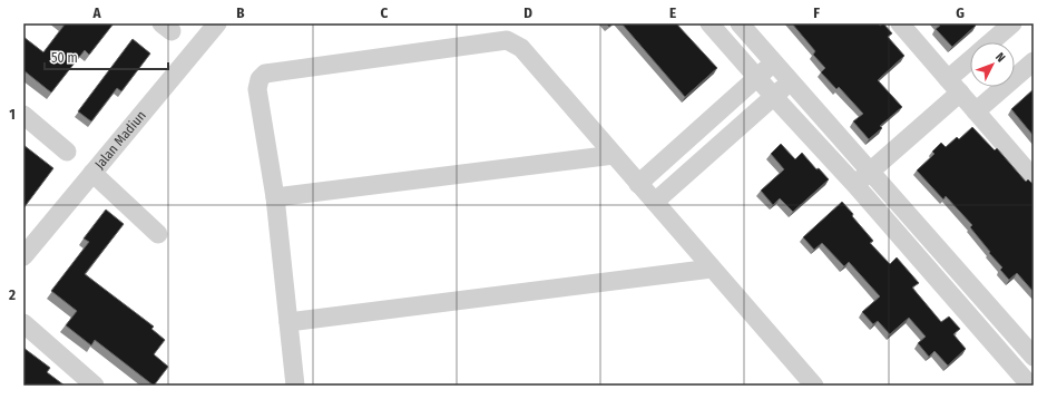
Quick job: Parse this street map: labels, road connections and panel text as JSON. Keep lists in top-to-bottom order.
{
  "streets": {
    "street": ["Jalan Madiun"]
  },
  "scale_bar": "50 m",
  "north": "top right",
  "grid": {
    "columns": [
      "A",
      "B",
      "C",
      "D",
      "E",
      "F",
      "G"
    ],
    "rows": ["1", "2"]
  }
}
